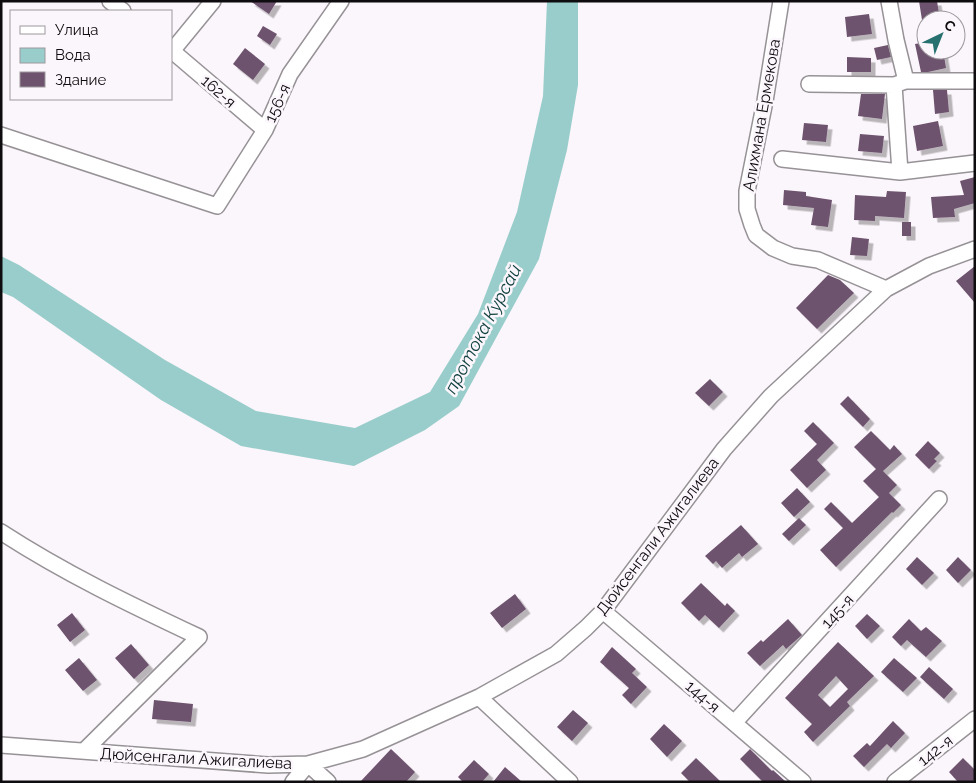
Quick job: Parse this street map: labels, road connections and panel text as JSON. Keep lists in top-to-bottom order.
{
  "streets": {
    "street": [
      "162-я",
      "156-я",
      "Алихмана Ермекова",
      "Дюйсенгали Ажигалиева",
      "145-я",
      "144-я",
      "142-я"
    ]
  },
  "crossings": [
    ["162-я", "156-я"],
    ["Алихмана Ермекова", "Дюйсенгали Ажигалиева"],
    ["Дюйсенгали Ажигалиева", "144-я"],
    ["145-я", "144-я"]
  ],
  "water": ["протока Курсай"],
  "legend": ["Улица", "Вода", "Здание"],
  "north": "top right"
}
